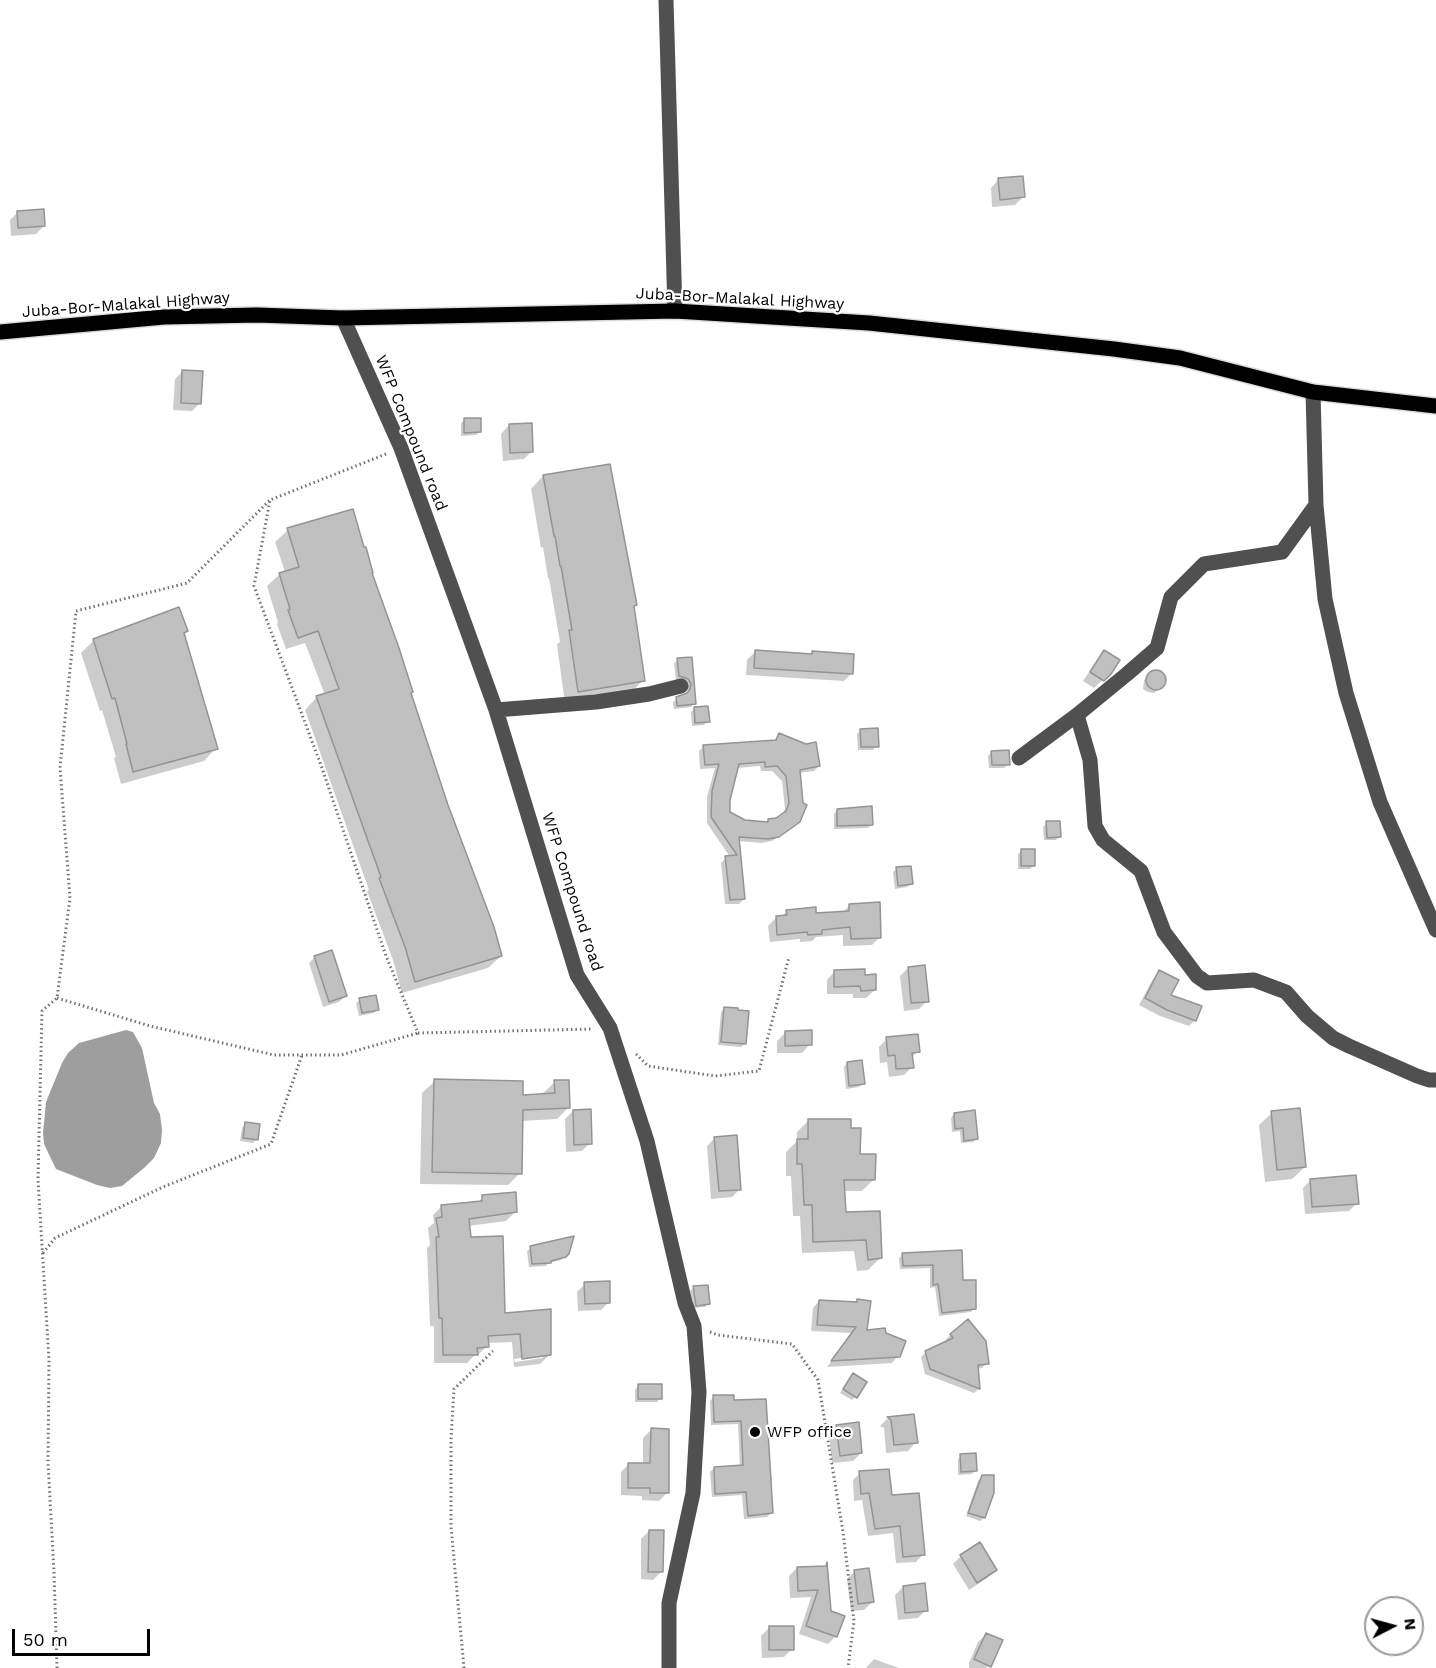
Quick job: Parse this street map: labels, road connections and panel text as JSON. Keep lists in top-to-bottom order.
{
  "streets": {
    "main road": ["Juba-Bor-Malakal Highway"],
    "street": ["WFP Compound road"]
  },
  "crossings": [
    ["Juba-Bor-Malakal Highway", "WFP Compound road"]
  ],
  "places": ["WFP office"],
  "scale_bar": "50 m",
  "north": "right"
}
